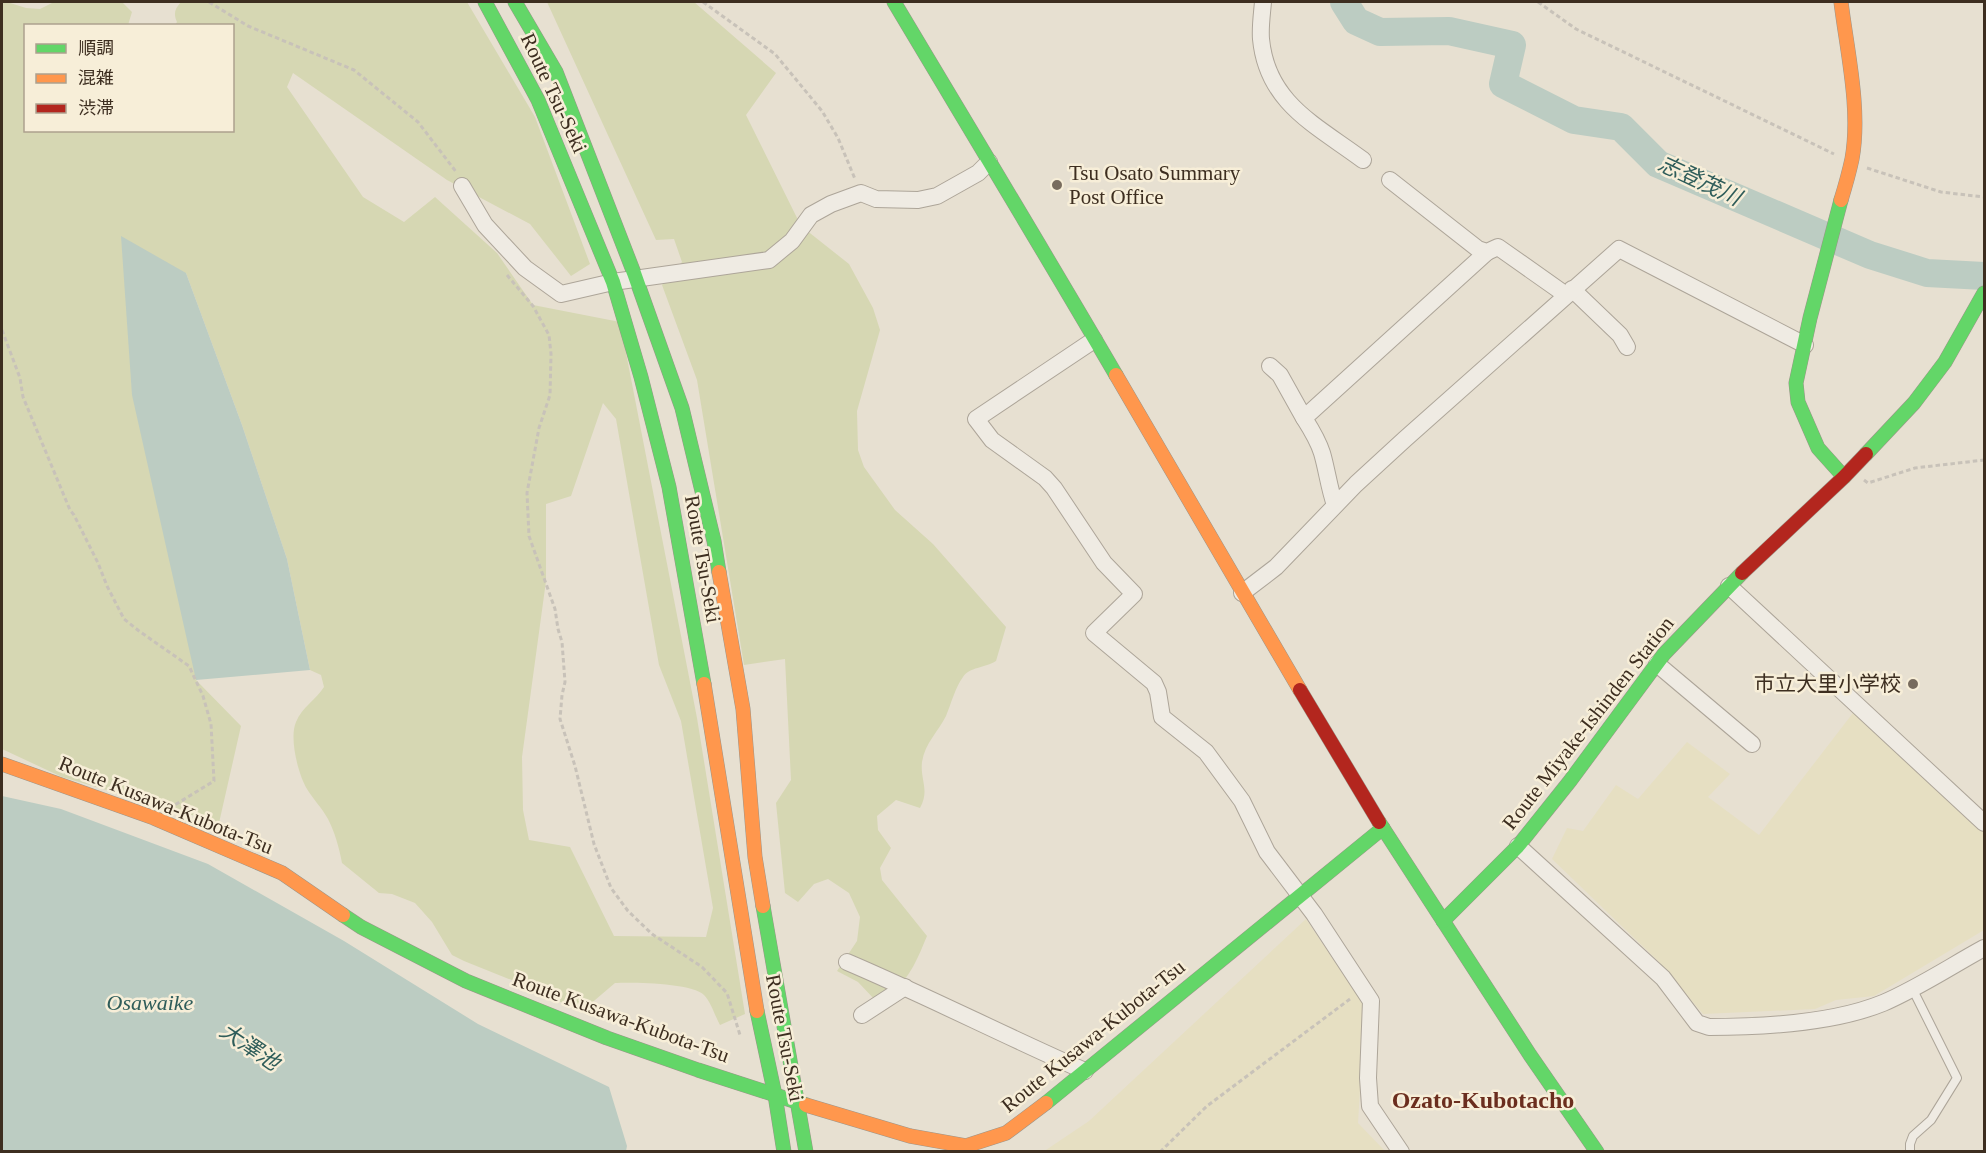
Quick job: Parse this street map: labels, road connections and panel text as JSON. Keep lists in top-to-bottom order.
{
  "streets": {
    "main road": ["Route Tsu-Seki", "Route Miyake-Ishinden Station", "Route Kusawa-Kubota-Tsu"]
  },
  "crossings": [
    ["Route Tsu-Seki", "Route Kusawa-Kubota-Tsu"]
  ],
  "districts": ["Ozato-Kubotacho"],
  "water": ["志登茂川", "Osawaike", "大澤池"],
  "places": ["Tsu Osato Summary Post Office", "市立大里小学校"],
  "legend": ["順調", "混雑", "渋滞"]
}
